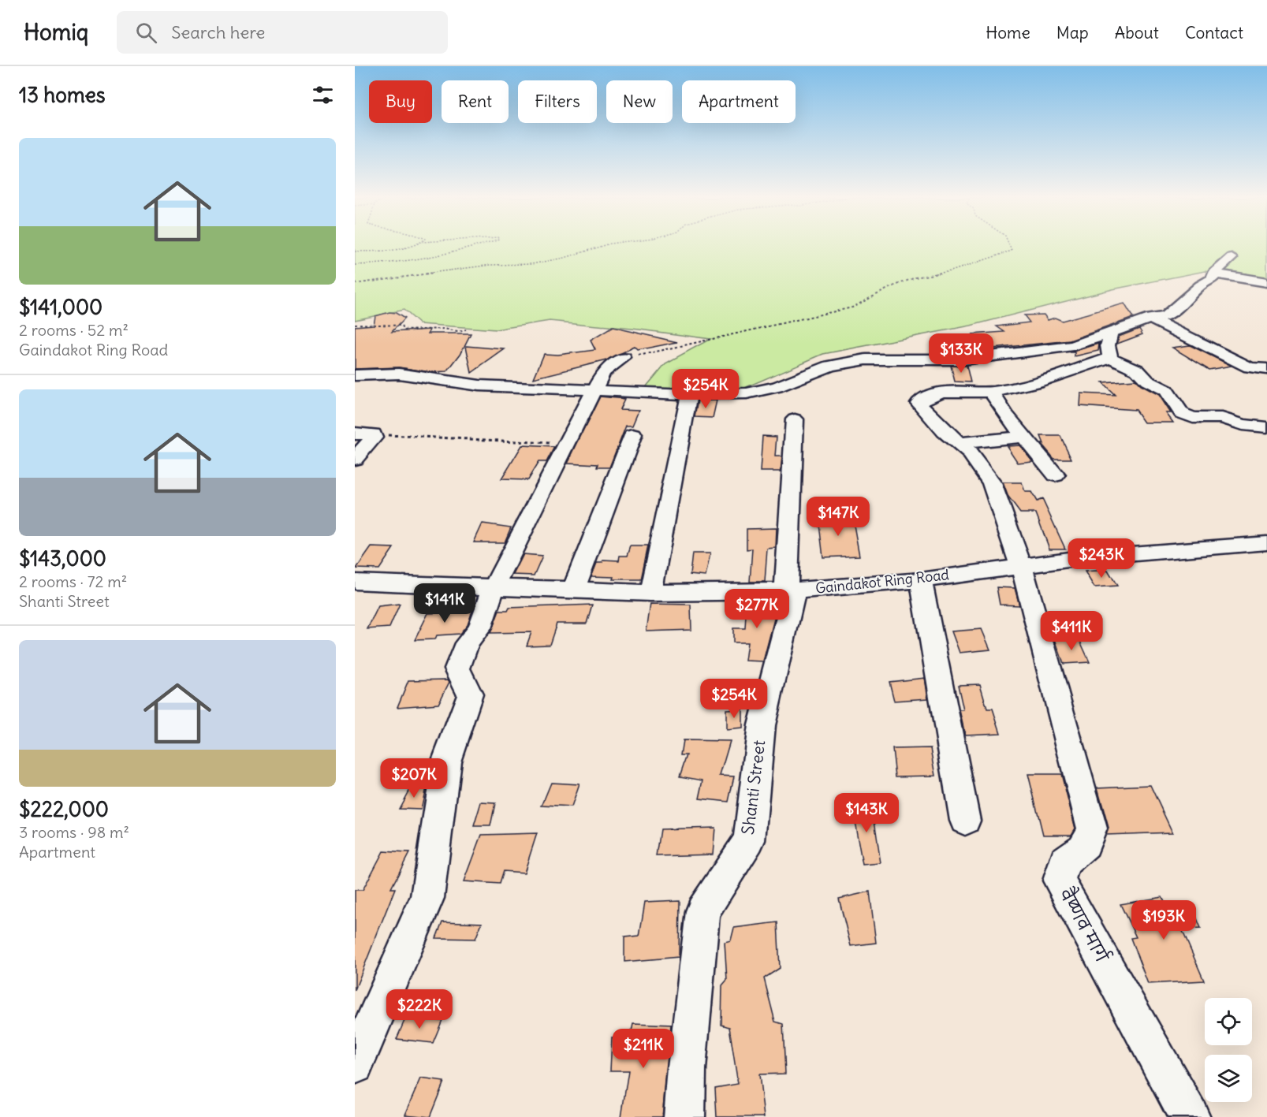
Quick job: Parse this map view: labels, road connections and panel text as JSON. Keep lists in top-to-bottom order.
{
  "streets": {
    "street": ["Gaindakot Ring Road", "Shanti Street", "वैष्णव मार्ग"]
  },
  "crossings": [
    ["Gaindakot Ring Road", "Shanti Street"],
    ["Gaindakot Ring Road", "वैष्णव मार्ग"]
  ],
  "page": {
    "header": "Homiq",
    "search": "Search here",
    "nav": [
      "Home",
      "Map",
      "About",
      "Contact"
    ],
    "heading": "13 homes",
    "chip": [
      "Buy",
      "Rent",
      "Filters",
      "New",
      "Apartment"
    ],
    "list": [
      {
        "name": "$141,000",
        "note": "2 rooms · 52 m² · Gaindakot Ring Road"
      },
      {
        "name": "$143,000",
        "note": "2 rooms · 72 m² · Shanti Street"
      },
      {
        "name": "$222,000",
        "note": "3 rooms · 98 m² · Apartment"
      }
    ],
    "price": [
      "$133K",
      "$254K",
      "$147K",
      "$243K",
      "$141K",
      "$277K",
      "$411K",
      "$254K",
      "$207K",
      "$143K",
      "$193K",
      "$222K",
      "$211K"
    ]
  }
}
